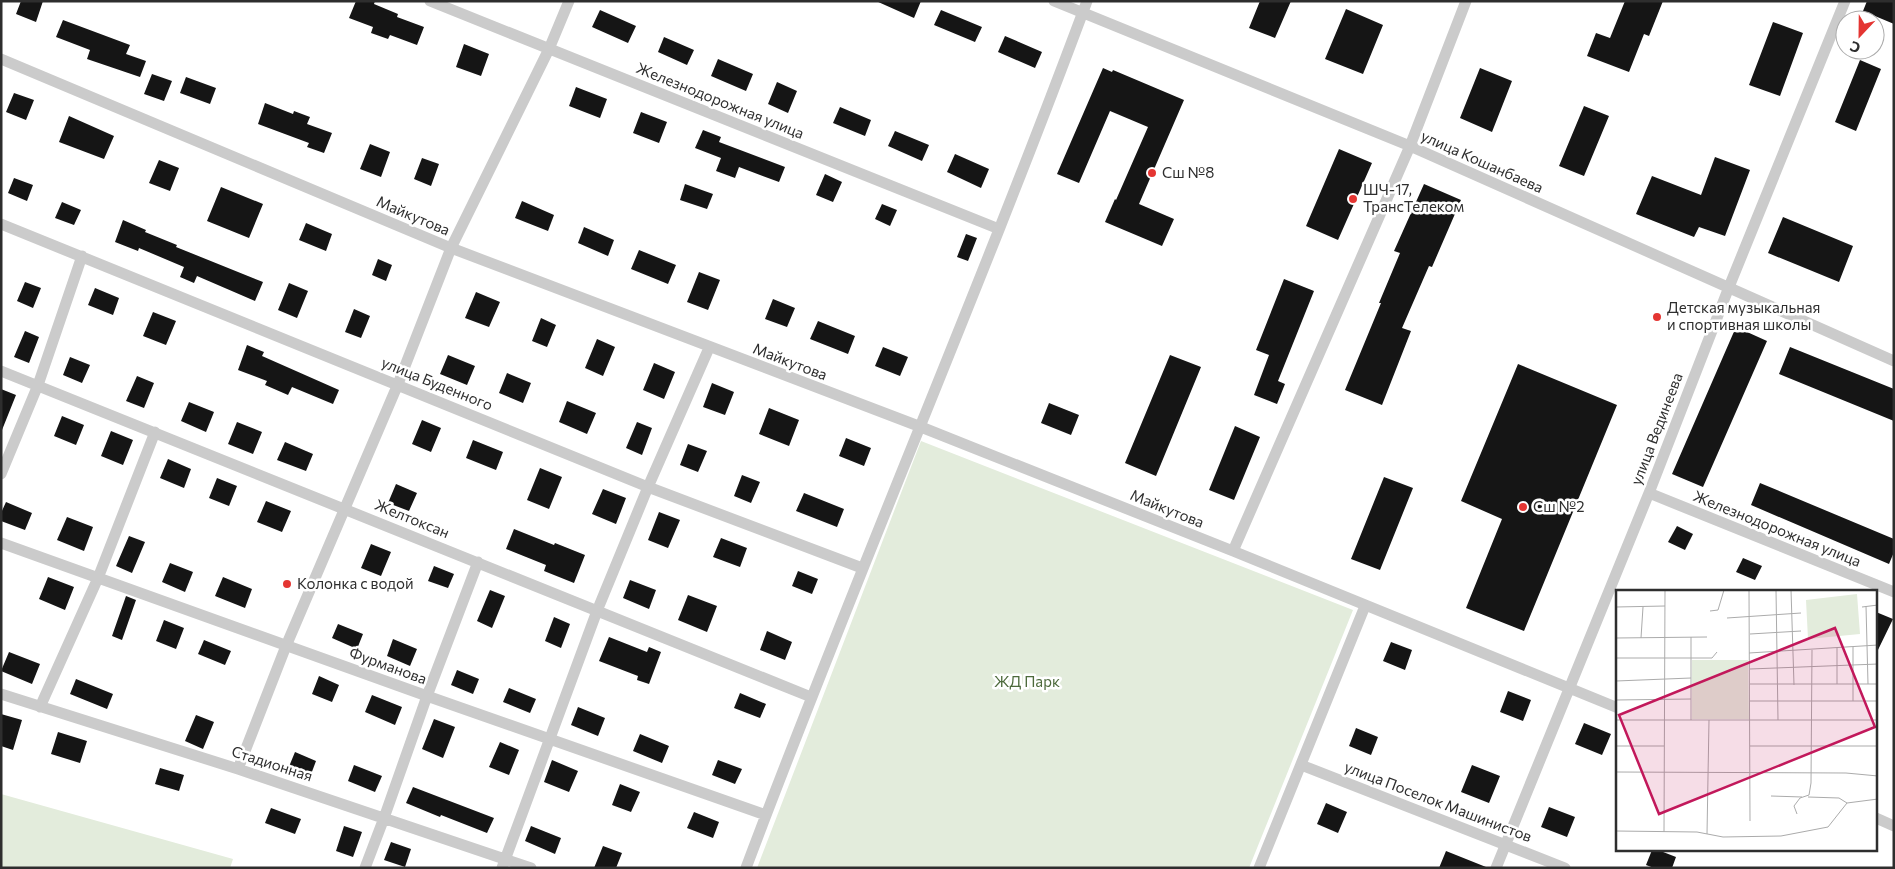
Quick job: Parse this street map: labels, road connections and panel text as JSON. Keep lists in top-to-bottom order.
{
  "streets": {
    "street": [
      "Железнодорожная улица",
      "улица Кошанбаева",
      "Майкутова",
      "улица Буденного",
      "улица Вединеева",
      "Желтоксан",
      "Фурманова",
      "Стадионная",
      "улица Поселок Машинистов"
    ]
  },
  "crossings": [
    ["Железнодорожная улица", "улица Вединеева"],
    ["улица Кошанбаева", "улица Вединеева"],
    ["Майкутова", "улица Вединеева"],
    ["улица Вединеева", "улица Поселок Машинистов"]
  ],
  "parks": ["ЖД Парк"],
  "places": [
    "Сш №8",
    "ШЧ-17, ТрансТелеком",
    "Детская музыкальная и спортивная школы",
    "Сш №2",
    "Колонка с водой"
  ],
  "north": "bottom"
}
